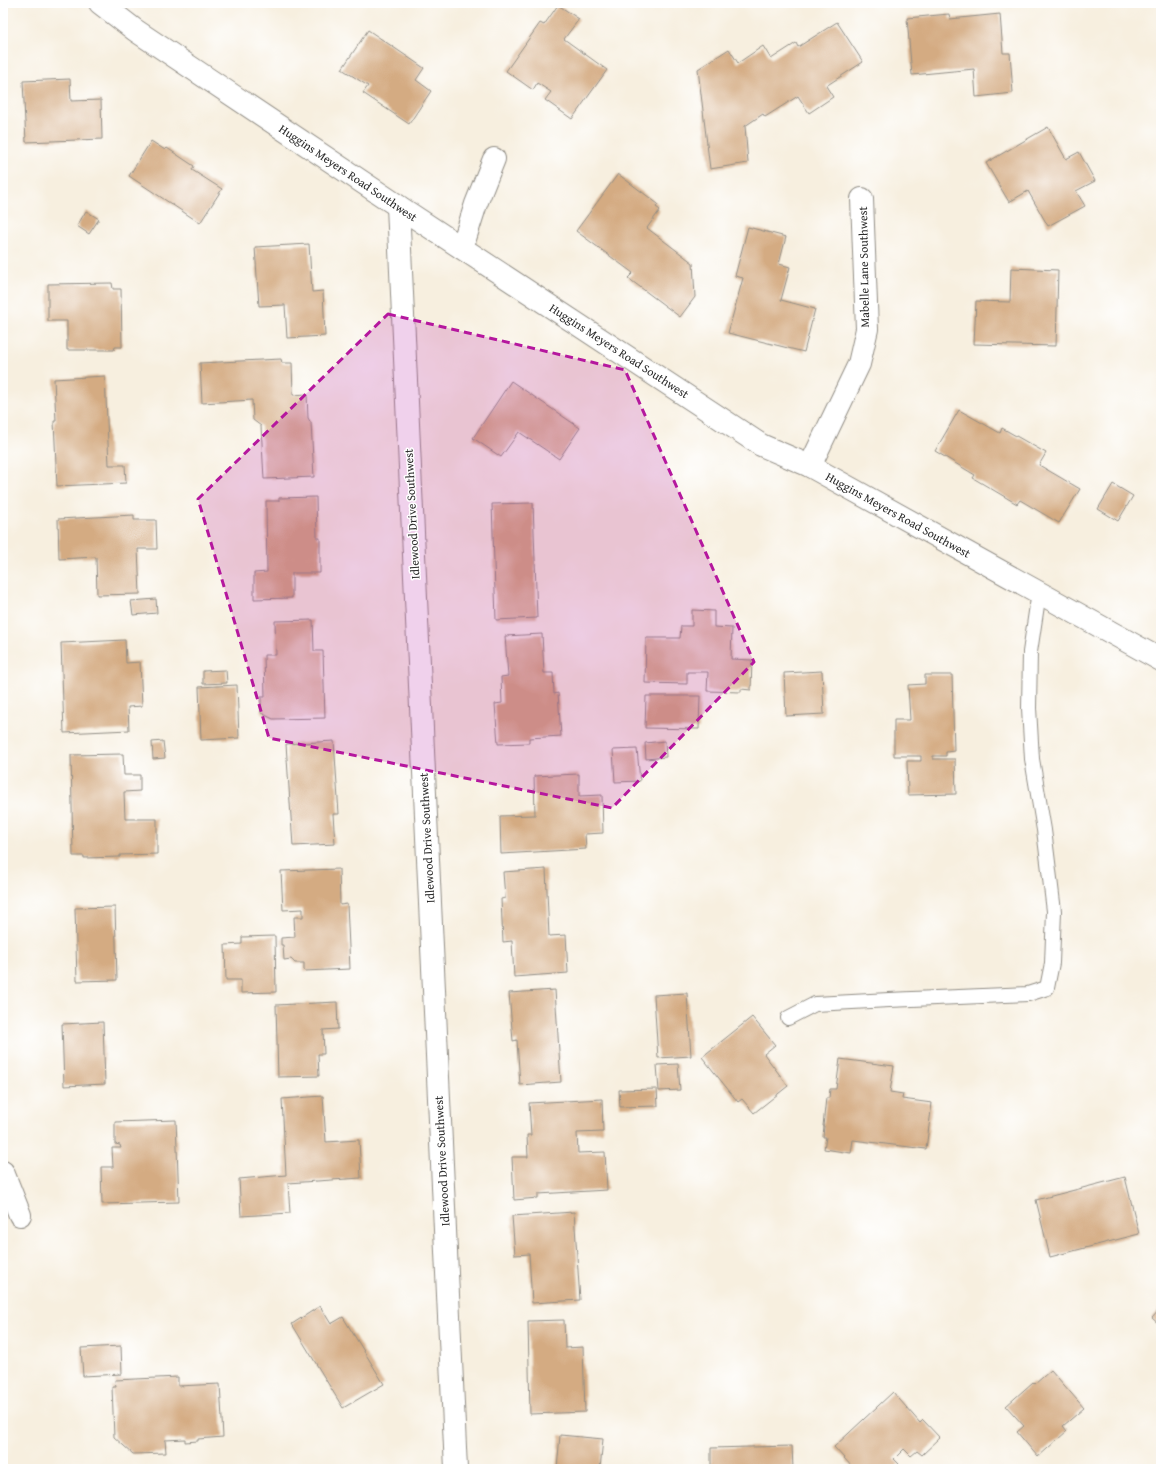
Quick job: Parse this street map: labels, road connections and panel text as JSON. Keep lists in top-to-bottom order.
{
  "streets": {
    "street": ["Huggins Meyers Road Southwest", "Mabelle Lane Southwest", "Idlewood Drive Southwest"]
  },
  "crossings": [
    ["Huggins Meyers Road Southwest", "Mabelle Lane Southwest"],
    ["Huggins Meyers Road Southwest", "Idlewood Drive Southwest"]
  ]
}
